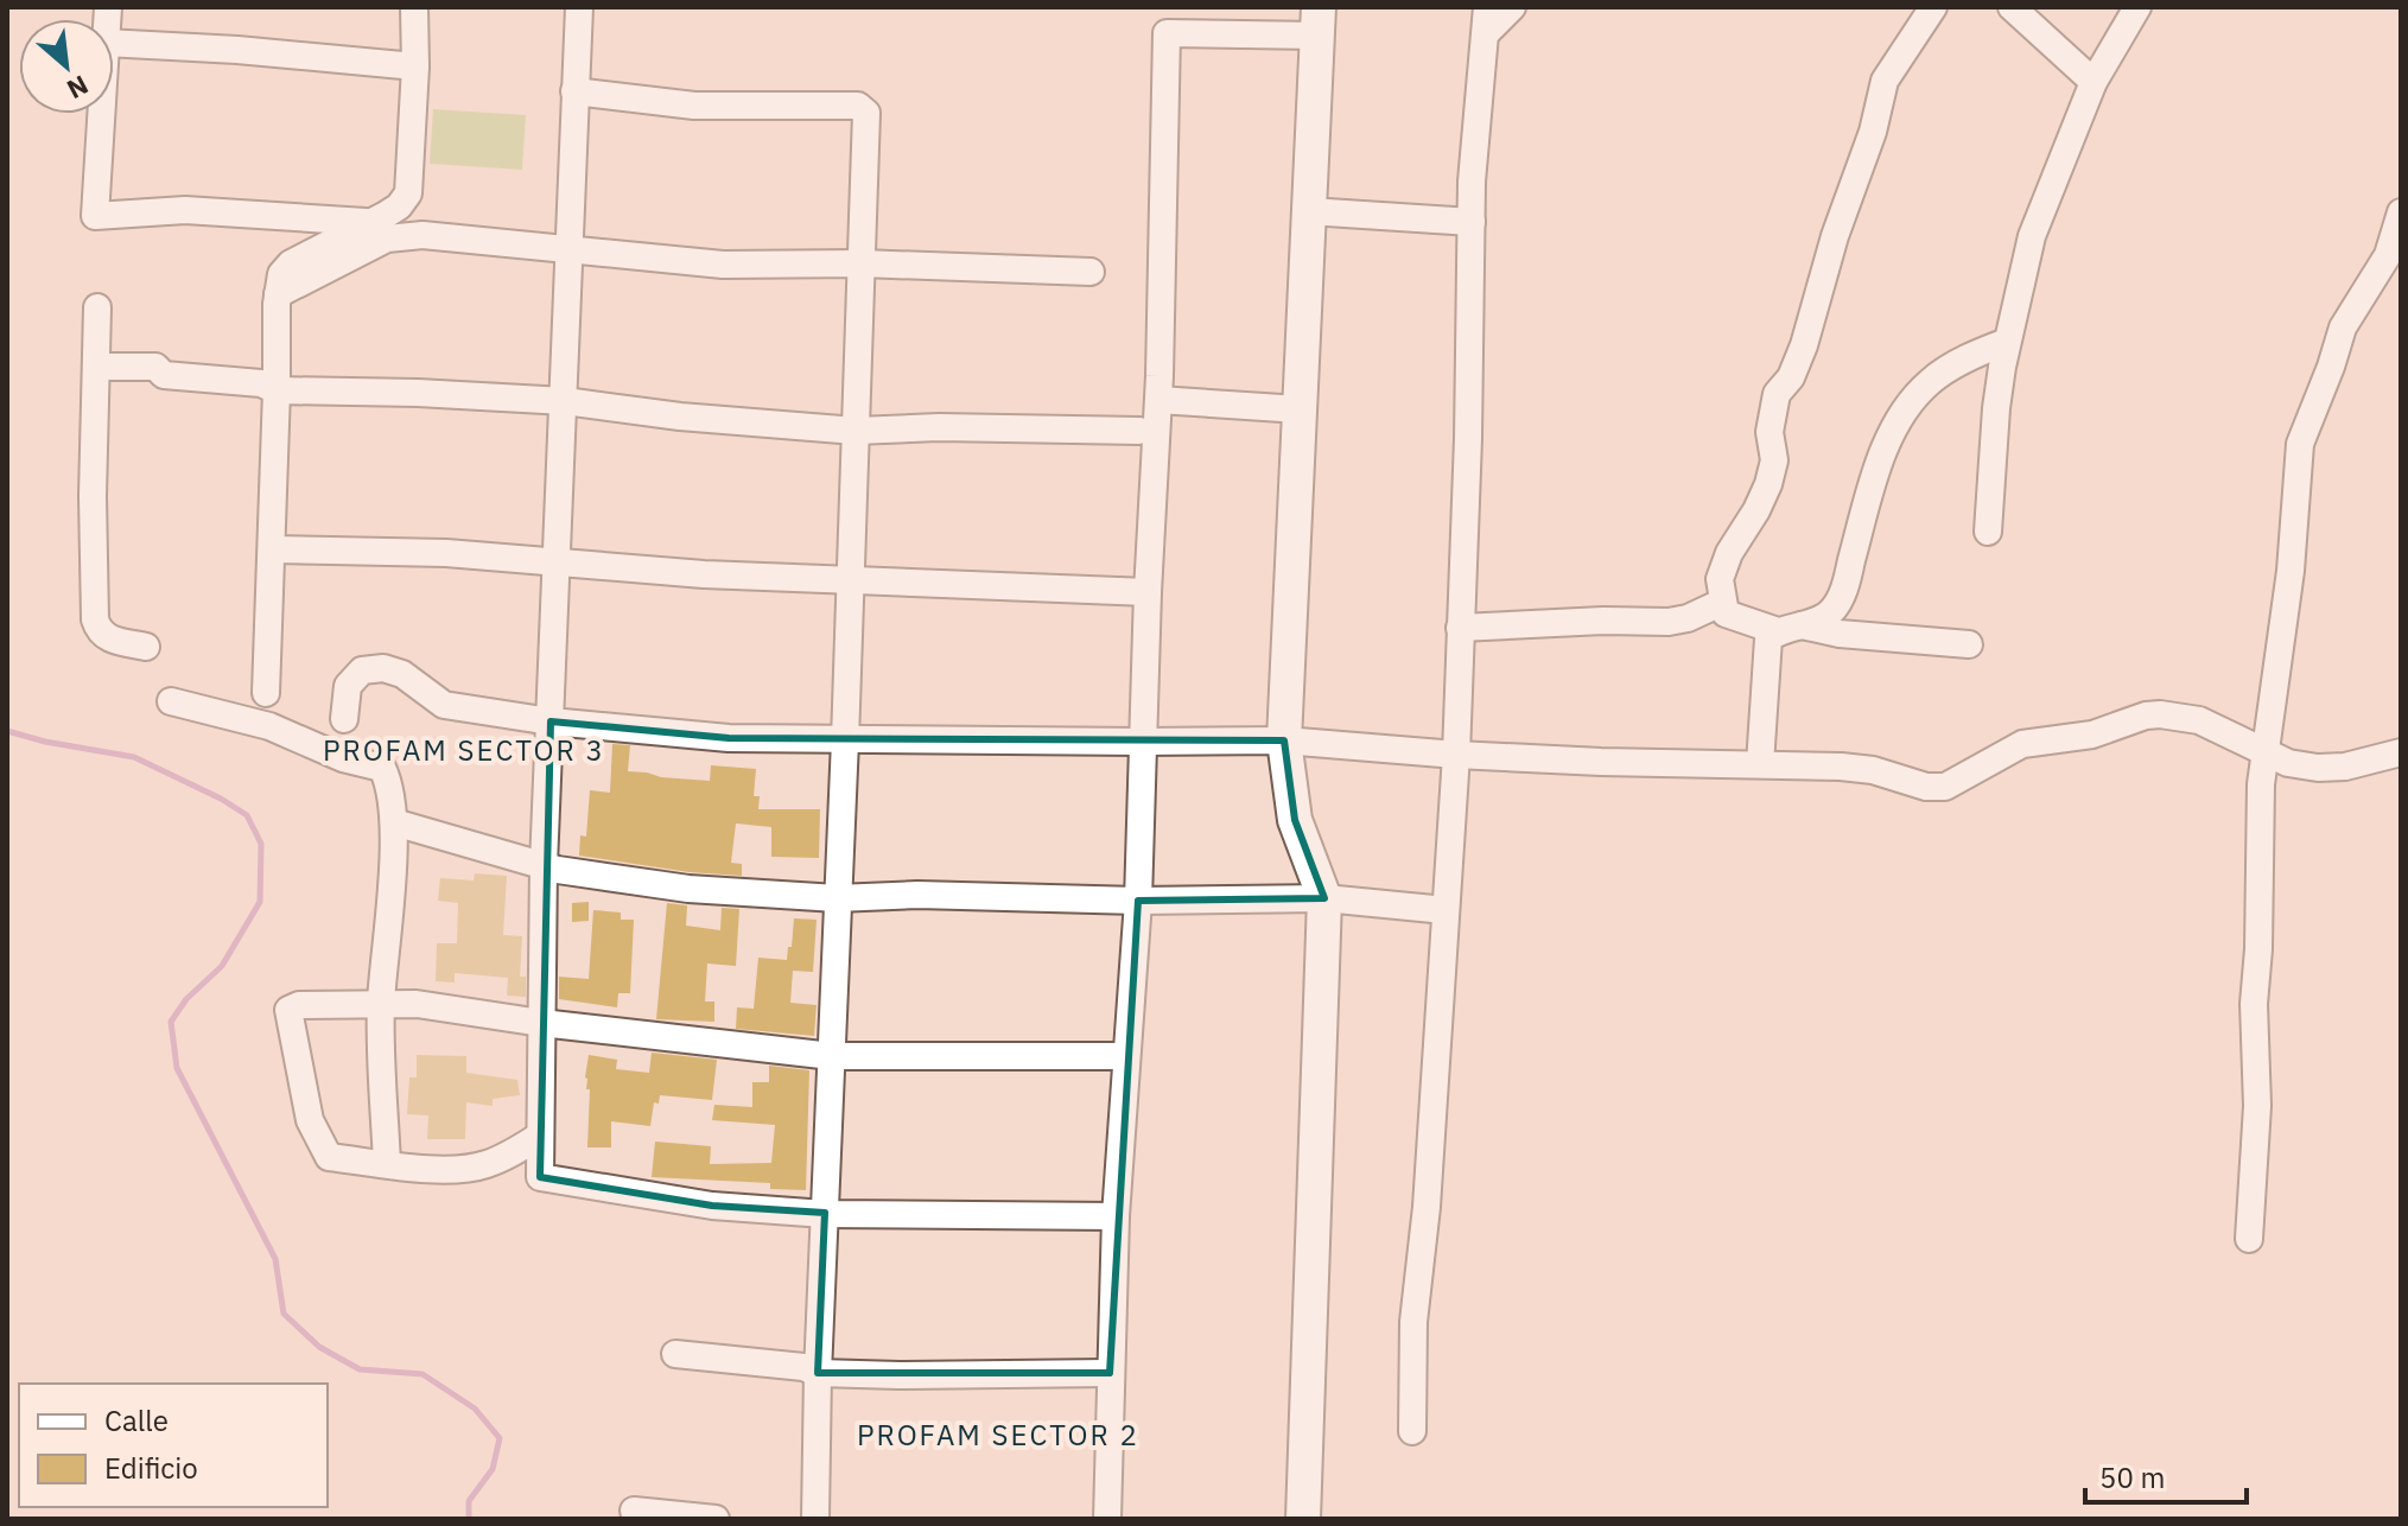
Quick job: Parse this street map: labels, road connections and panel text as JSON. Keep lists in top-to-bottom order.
{
  "districts": ["PROFAM SECTOR 3", "PROFAM SECTOR 2"],
  "legend": ["Calle", "Edificio"],
  "scale_bar": "50 m",
  "north": "bottom right"
}
